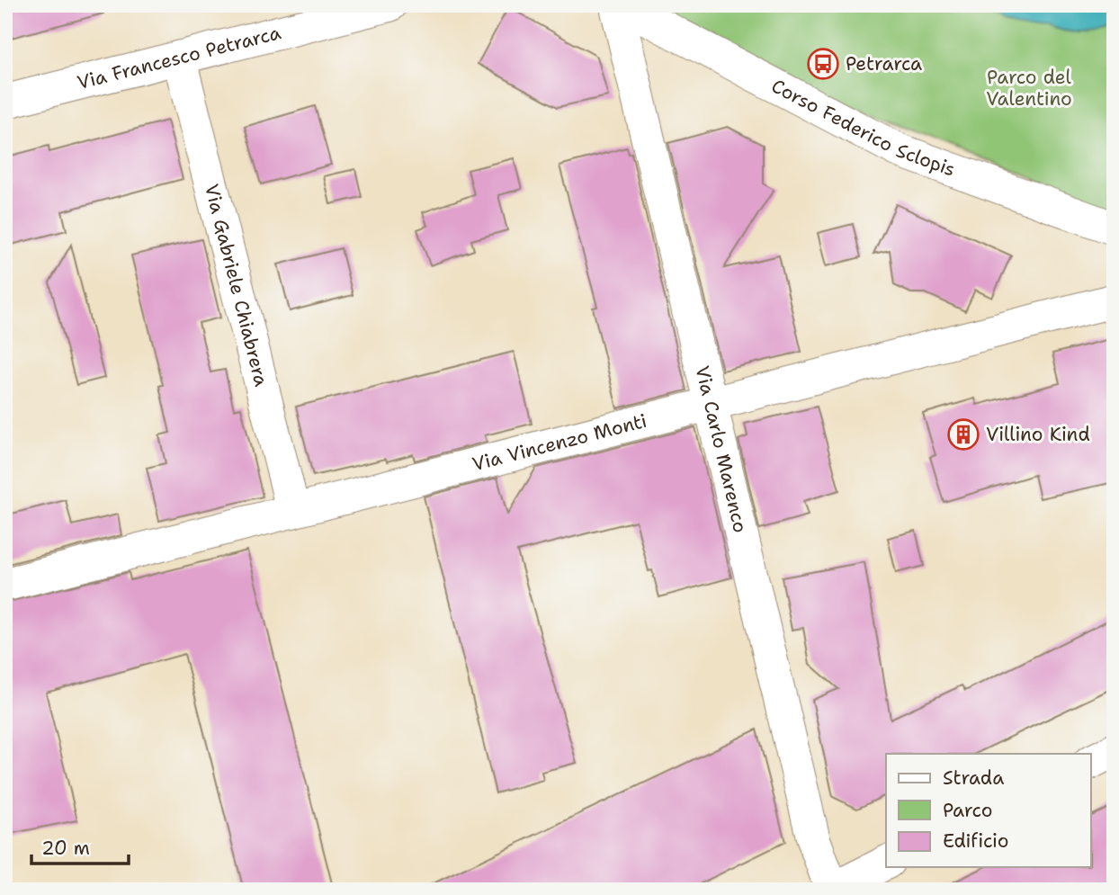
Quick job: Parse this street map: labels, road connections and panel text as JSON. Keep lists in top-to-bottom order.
{
  "streets": {
    "street": [
      "Via Francesco Petrarca",
      "Corso Federico Sclopis",
      "Via Gabriele Chiabrera",
      "Via Vincenzo Monti",
      "Via Carlo Marenco"
    ]
  },
  "crossings": [
    ["Via Francesco Petrarca", "Via Gabriele Chiabrera"],
    ["Corso Federico Sclopis", "Via Carlo Marenco"],
    ["Via Gabriele Chiabrera", "Via Vincenzo Monti"],
    ["Via Vincenzo Monti", "Via Carlo Marenco"]
  ],
  "parks": ["Parco del Valentino"],
  "places": {
    "bus stop": ["Petrarca"],
    "building": ["Villino Kind"]
  },
  "legend": ["Strada", "Parco", "Edificio"],
  "scale_bar": "20 m"
}
